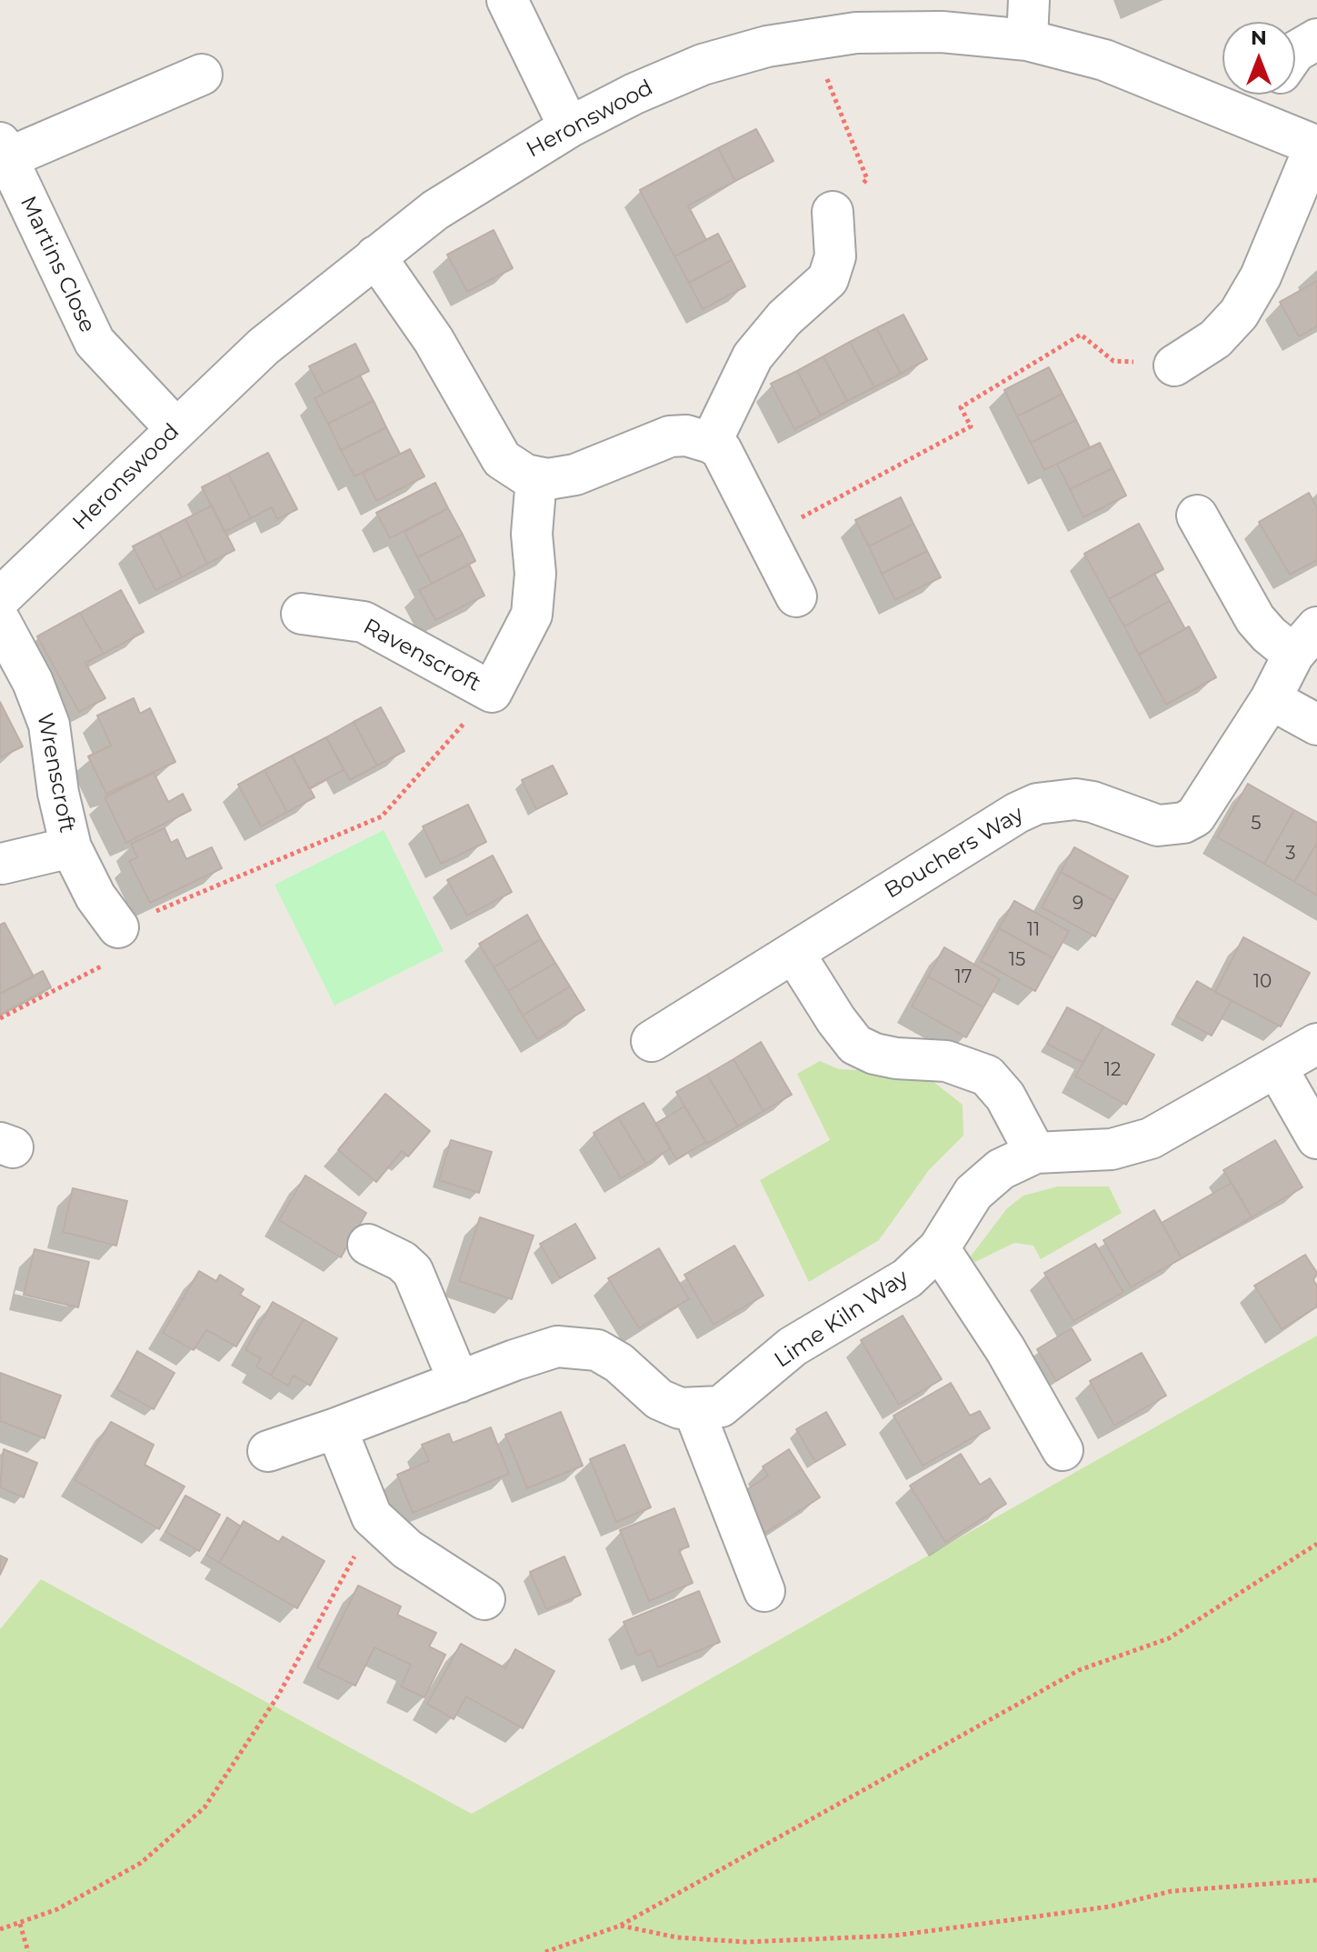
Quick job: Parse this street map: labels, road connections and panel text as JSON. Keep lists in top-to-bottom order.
{
  "streets": {
    "street": [
      "Heronswood",
      "Martins Close",
      "Ravenscroft",
      "Wrenscroft",
      "Bouchers Way",
      "Lime Kiln Way"
    ]
  },
  "crossings": [
    ["Heronswood", "Martins Close"]
  ],
  "house_numbers": [
    "5",
    "3",
    "9",
    "11",
    "15",
    "17",
    "10",
    "12"
  ],
  "north": "top"
}
